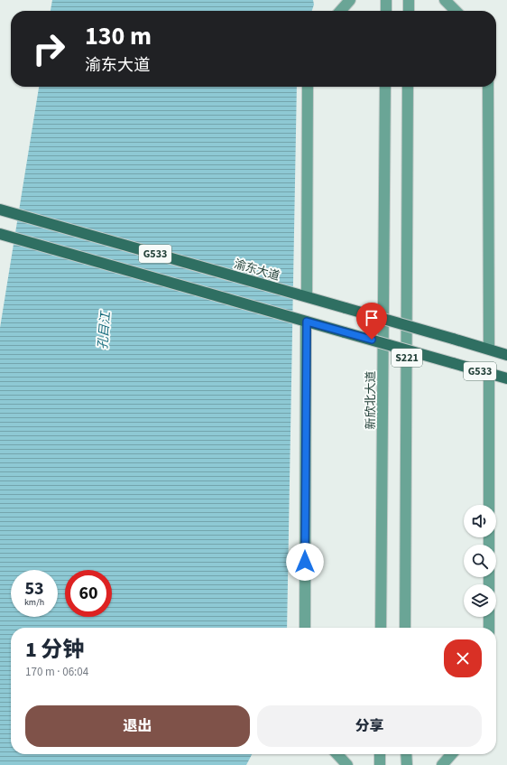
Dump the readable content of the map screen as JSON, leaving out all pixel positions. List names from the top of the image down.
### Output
{
  "streets": {
    "highway": ["G533", "渝东大道"],
    "main road": ["S221", "新欣北大道"]
  },
  "water": ["孔目江"],
  "page": {
    "turn": ["130 m", "渝东大道"],
    "speed": "53 km/h",
    "limit": "60",
    "heading": ["1 分钟", "170 m · 06:04"],
    "buttons": ["退出", "分享"]
  }
}
